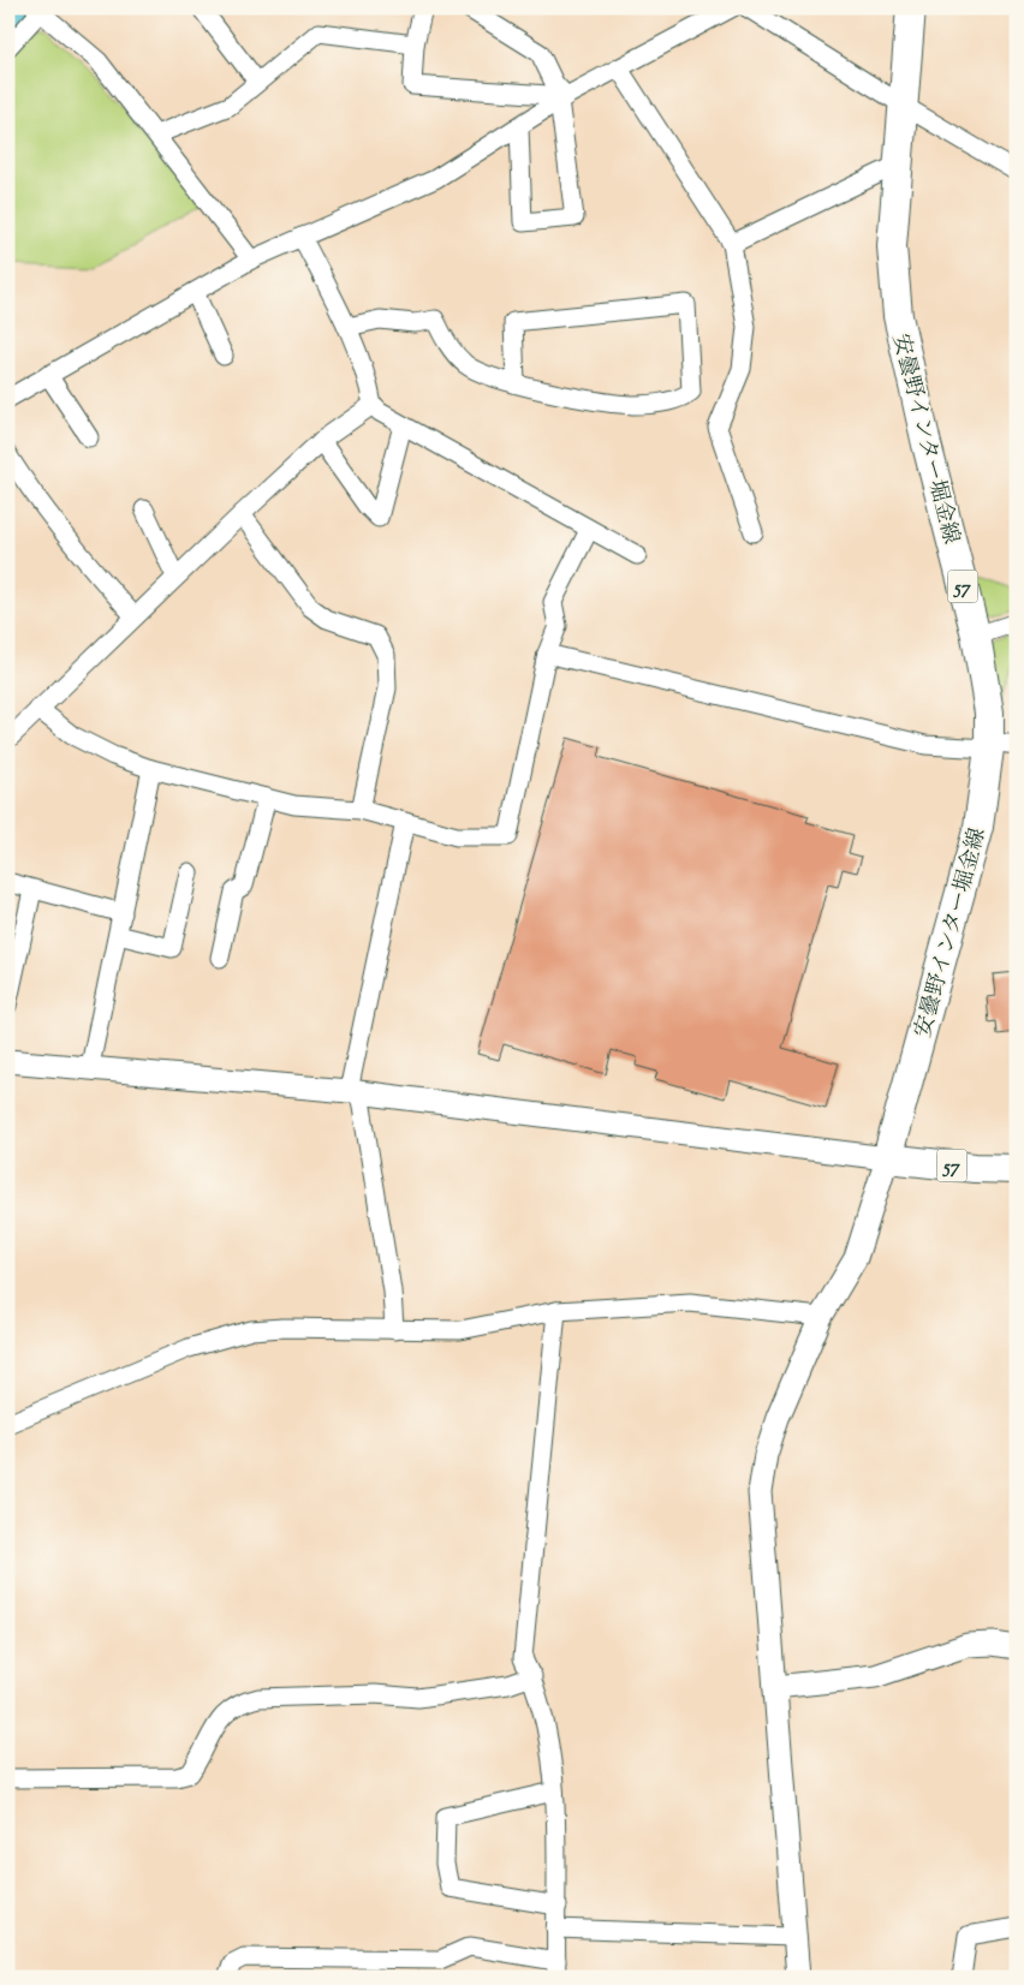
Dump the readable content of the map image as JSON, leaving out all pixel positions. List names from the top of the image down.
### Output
{
  "streets": {
    "main road": ["安曇野インター堀金線", "57"]
  },
  "crossings": [
    ["安曇野インター堀金線", "57"]
  ]
}
